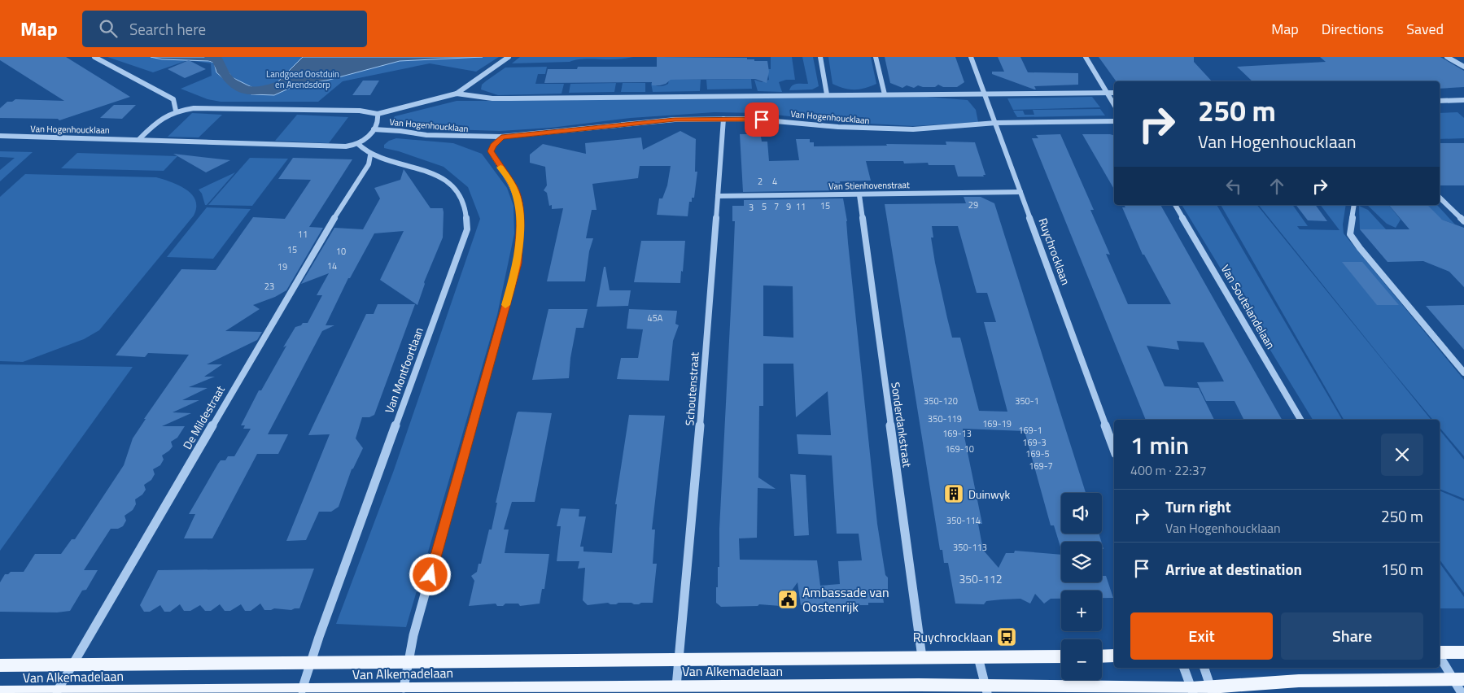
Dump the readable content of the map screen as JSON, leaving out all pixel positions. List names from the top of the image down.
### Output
{
  "streets": {
    "main road": ["Van Alkemadelaan"],
    "street": [
      "Van Hogenhoucklaan",
      "Van Stienhovenstraat",
      "Ruychrocklaan",
      "Van Soutelandelaan",
      "Van Montfoortlaan",
      "Schoutenstraat",
      "De Mildestraat",
      "Sonderdankstraat"
    ]
  },
  "crossings": [
    ["Van Hogenhoucklaan", "Ruychrocklaan"],
    ["Van Hogenhoucklaan", "Van Montfoortlaan"],
    ["Van Hogenhoucklaan", "Schoutenstraat"],
    ["Van Stienhovenstraat", "Ruychrocklaan"],
    ["Van Stienhovenstraat", "Schoutenstraat"],
    ["Van Stienhovenstraat", "Sonderdankstraat"],
    ["Van Montfoortlaan", "De Mildestraat"],
    ["Van Montfoortlaan", "Van Alkemadelaan"],
    ["Schoutenstraat", "Van Alkemadelaan"],
    ["De Mildestraat", "Van Alkemadelaan"],
    ["Sonderdankstraat", "Van Alkemadelaan"]
  ],
  "parks": ["Landgoed Oostduin en Arendsdorp"],
  "places": {
    "building": ["Duinwyk"],
    "public building": ["Ambassade van Oostenrijk"],
    "bus stop": ["Ruychrocklaan"]
  },
  "house_numbers": [
    "2",
    "4",
    "29",
    "15",
    "5",
    "7",
    "9",
    "11",
    "3",
    "11",
    "15",
    "10",
    "14",
    "19",
    "23",
    "45A",
    "350-120",
    "350-1",
    "350-119",
    "169-19",
    "169-1",
    "169-13",
    "169-3",
    "169-10",
    "169-5",
    "169-7",
    "350-114",
    "350-113",
    "350-112"
  ],
  "page": {
    "header": "Map",
    "search": "Search here",
    "nav": ["Map", "Directions", "Saved"],
    "turn": ["250 m", "Van Hogenhoucklaan"],
    "heading": ["1 min", "400 m · 22:37"],
    "list": [
      {
        "name": "Turn right",
        "note": "Van Hogenhoucklaan",
        "value": "250 m"
      },
      {
        "name": "Arrive at destination",
        "value": "150 m"
      }
    ],
    "map_buttons": ["+", "−"],
    "buttons": ["Exit", "Share"]
  }
}
